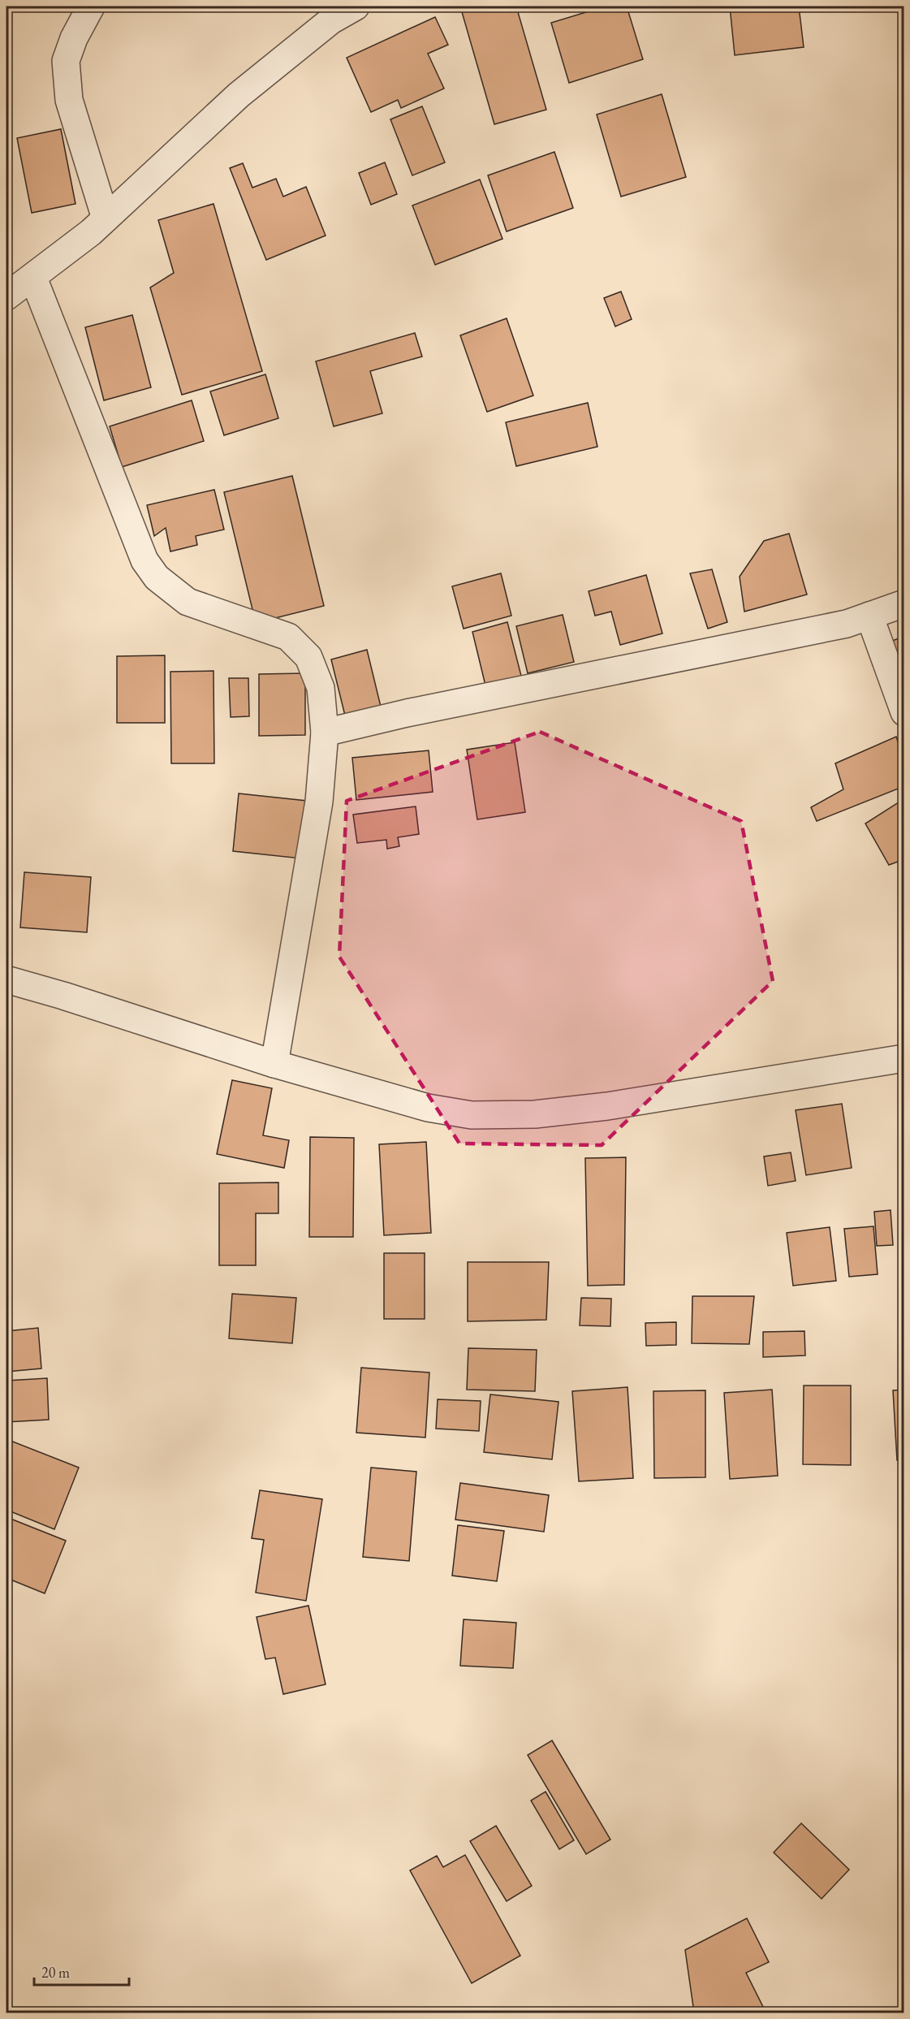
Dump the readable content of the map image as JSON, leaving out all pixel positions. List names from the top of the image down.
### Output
{
  "scale_bar": "20 m"
}
